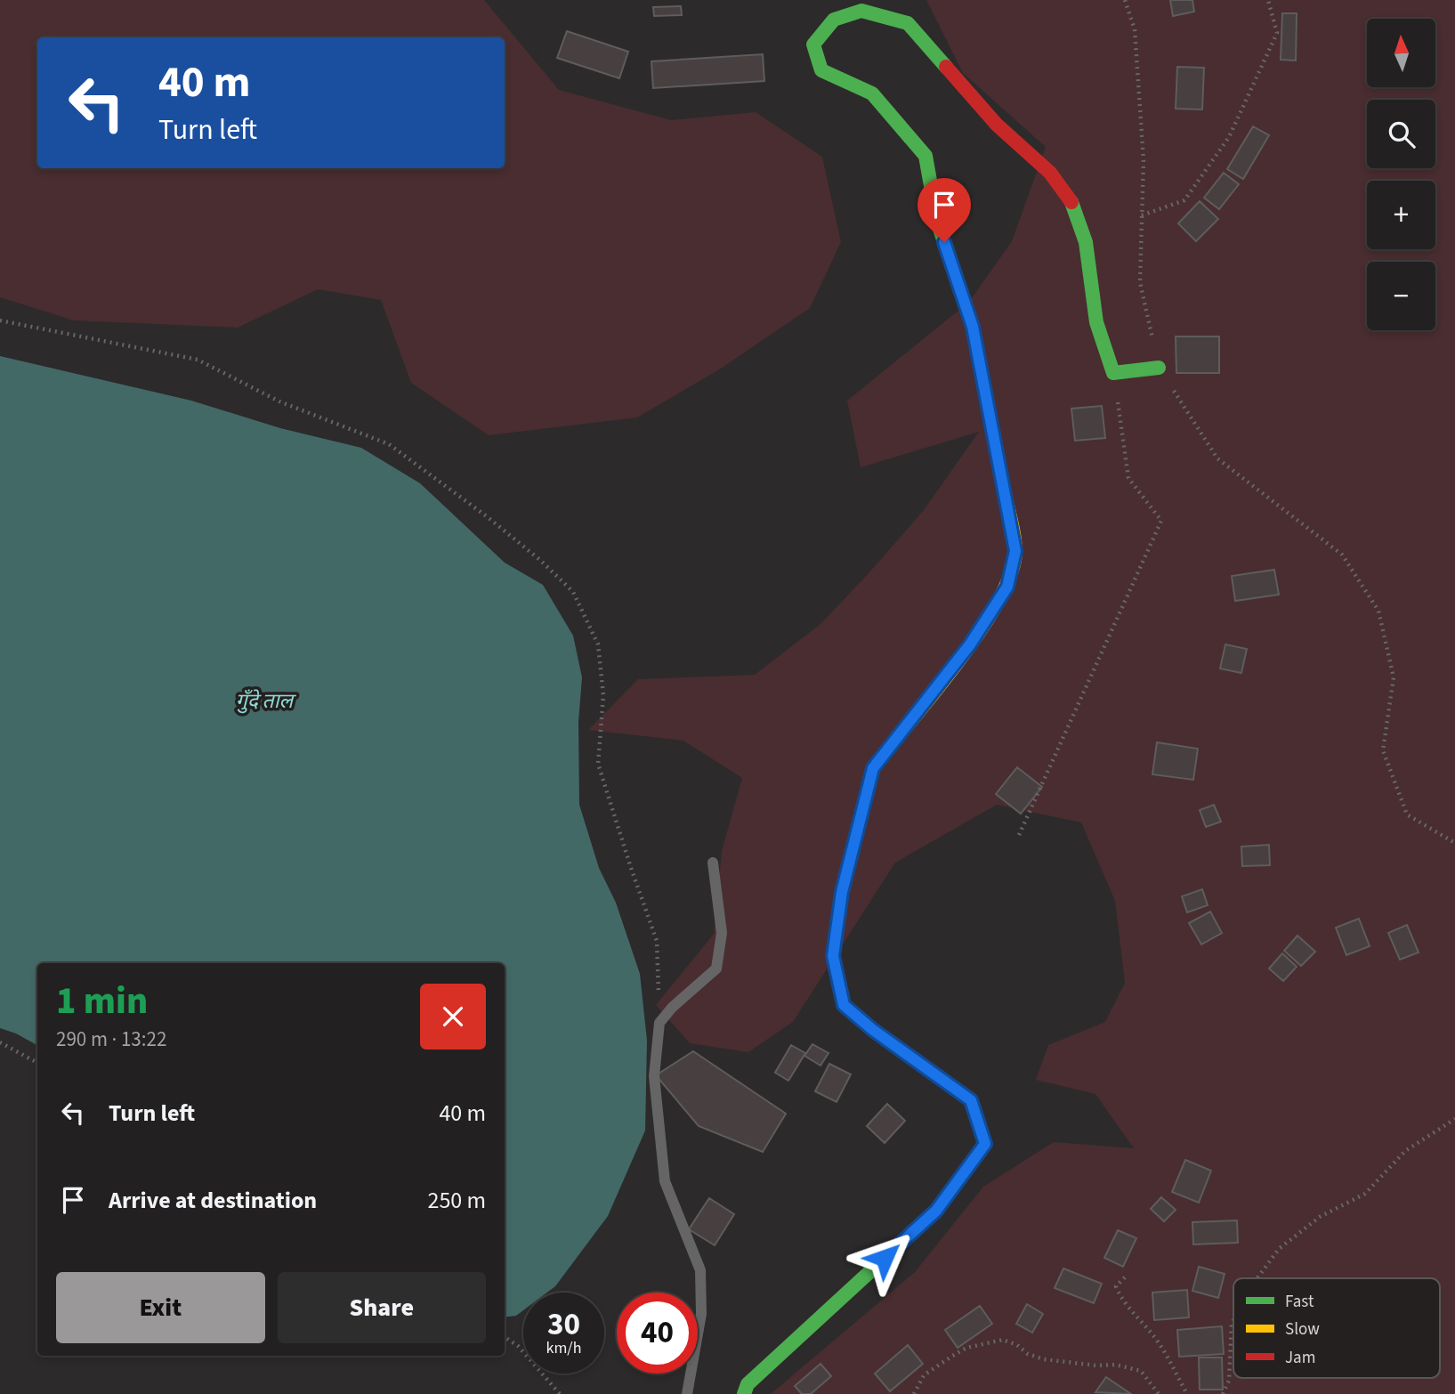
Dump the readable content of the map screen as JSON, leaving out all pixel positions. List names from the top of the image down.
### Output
{
  "water": ["गुँदे ताल"],
  "legend": ["Fast", "Slow", "Jam"],
  "north": "top",
  "page": {
    "map_buttons": ["+", "−"],
    "turn": ["40 m", "Turn left"],
    "heading": ["1 min", "290 m · 13:22"],
    "list": [
      {
        "name": "Turn left",
        "value": "40 m"
      },
      {
        "name": "Arrive at destination",
        "value": "250 m"
      }
    ],
    "buttons": ["Exit", "Share"],
    "speed": "30 km/h",
    "limit": "40"
  }
}
